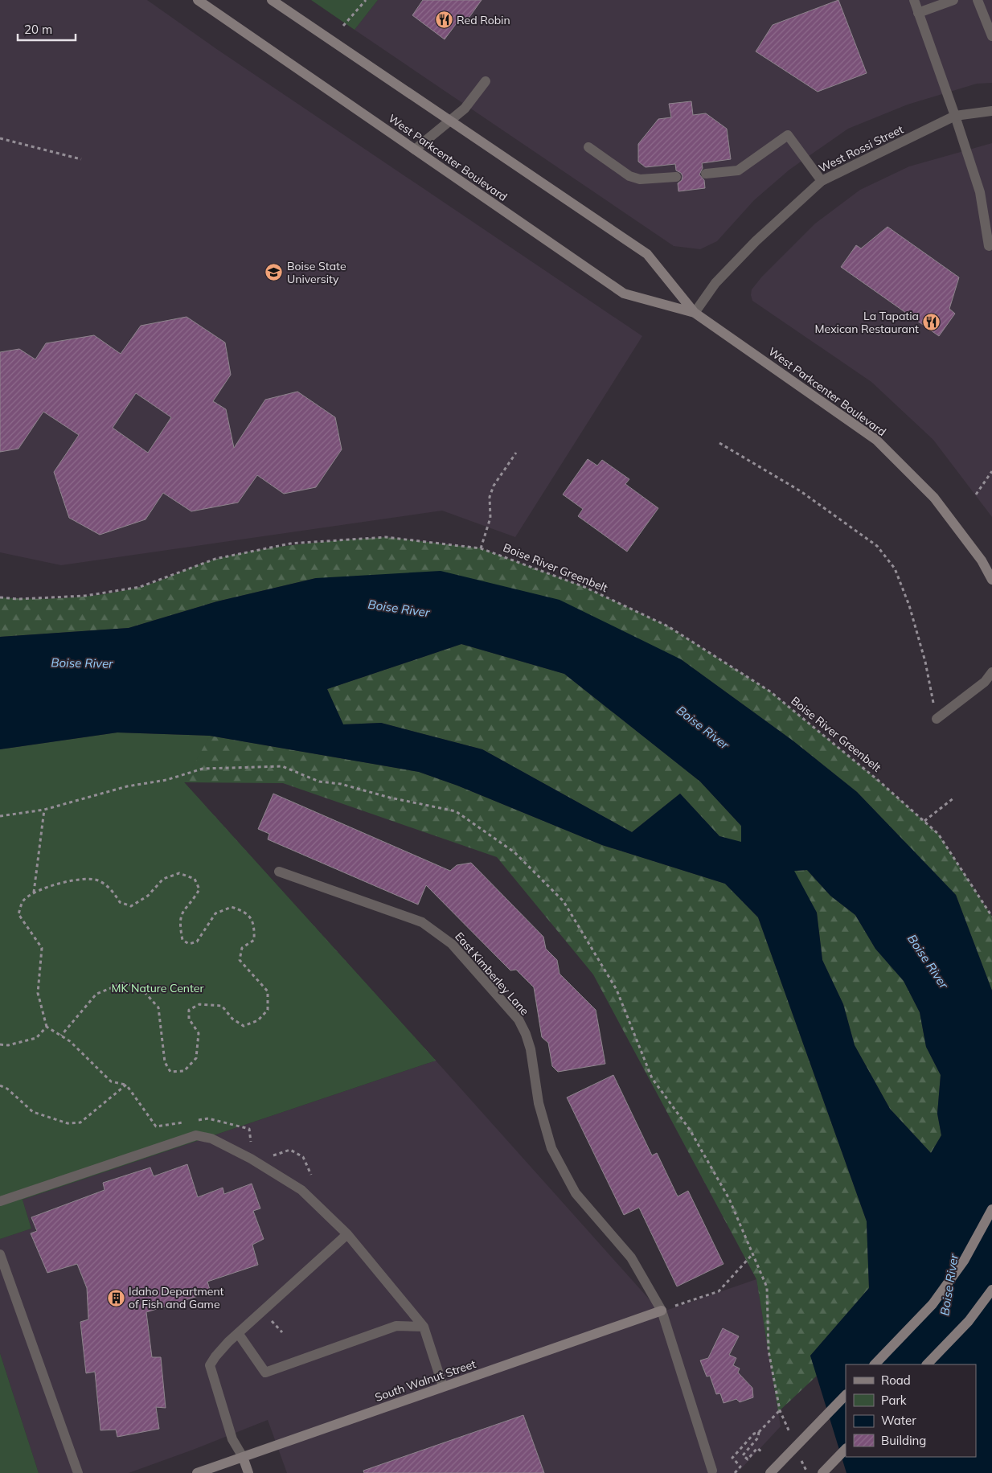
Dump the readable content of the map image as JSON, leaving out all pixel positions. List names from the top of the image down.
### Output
{
  "streets": {
    "main road": ["West Parkcenter Boulevard", "South Walnut Street"],
    "street": ["West Rossi Street", "East Kimberley Lane"],
    "path": ["Boise River Greenbelt"]
  },
  "crossings": [
    ["West Rossi Street", "West Parkcenter Boulevard"],
    ["East Kimberley Lane", "South Walnut Street"]
  ],
  "water": ["Boise River"],
  "parks": ["MK Nature Center"],
  "places": {
    "restaurant": ["Red Robin", "La Tapatia Mexican Restaurant"],
    "school or university": ["Boise State University"],
    "building": ["Idaho Department of Fish and Game"]
  },
  "legend": [
    "Road",
    "Park",
    "Water",
    "Building"
  ],
  "scale_bar": "20 m"
}
